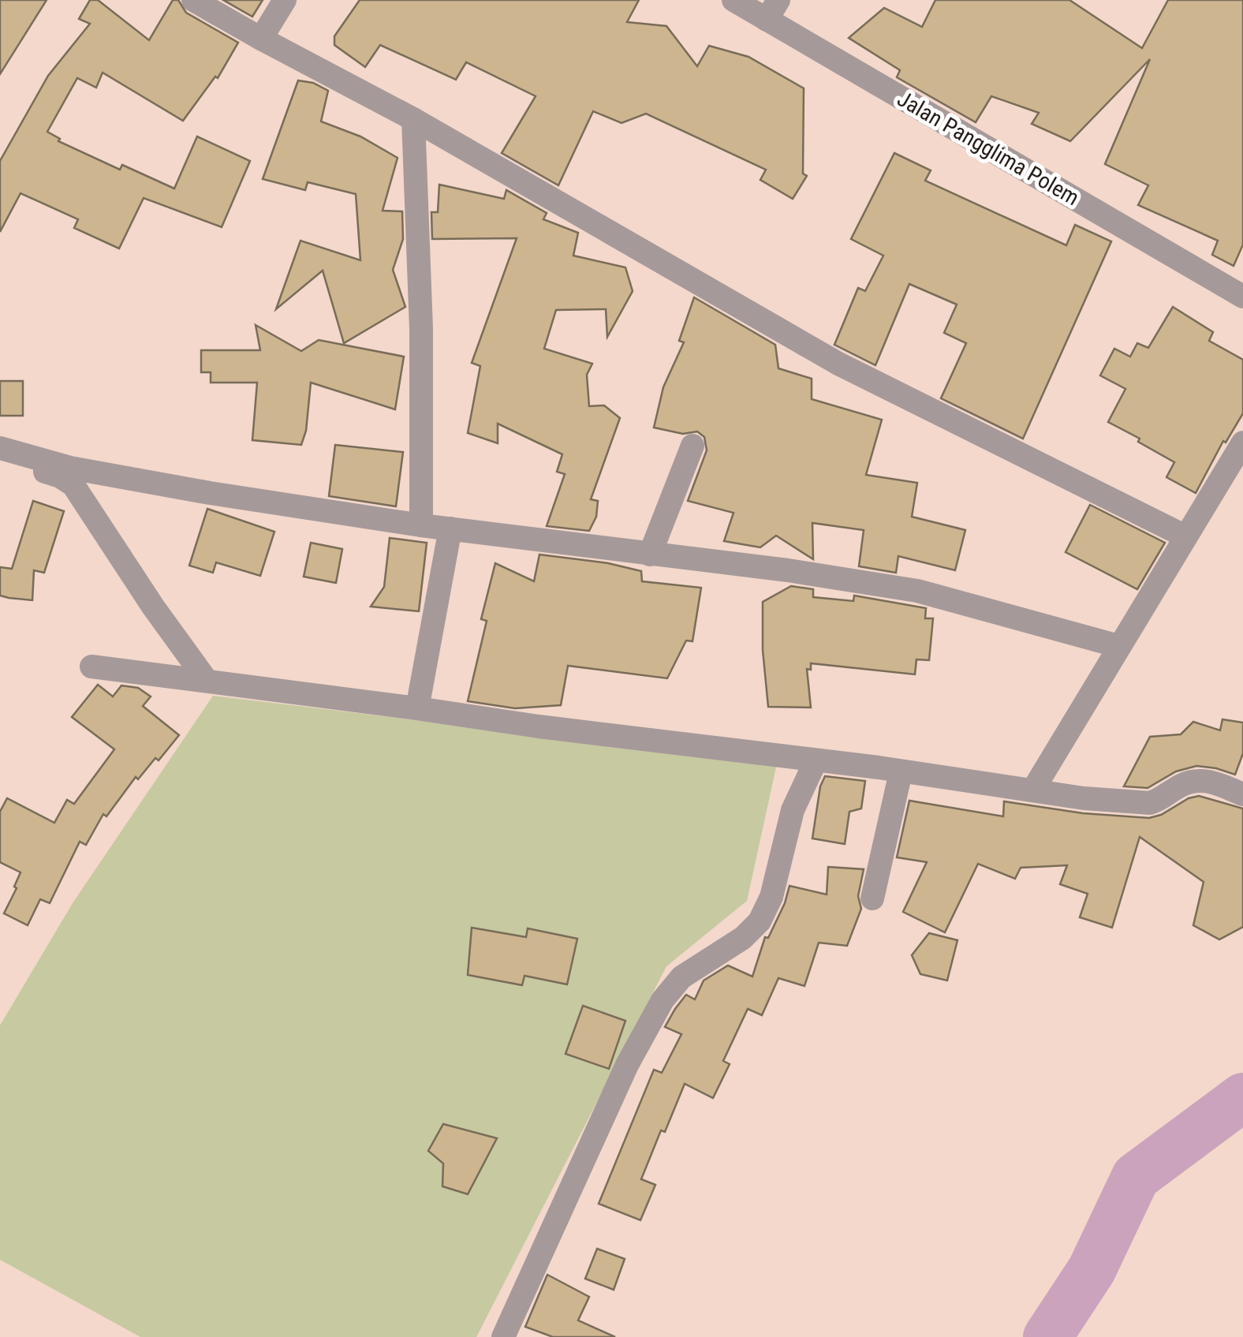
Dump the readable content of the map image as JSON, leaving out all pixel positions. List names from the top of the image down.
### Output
{
  "streets": {
    "street": ["Jalan Pangglima Polem"]
  }
}
